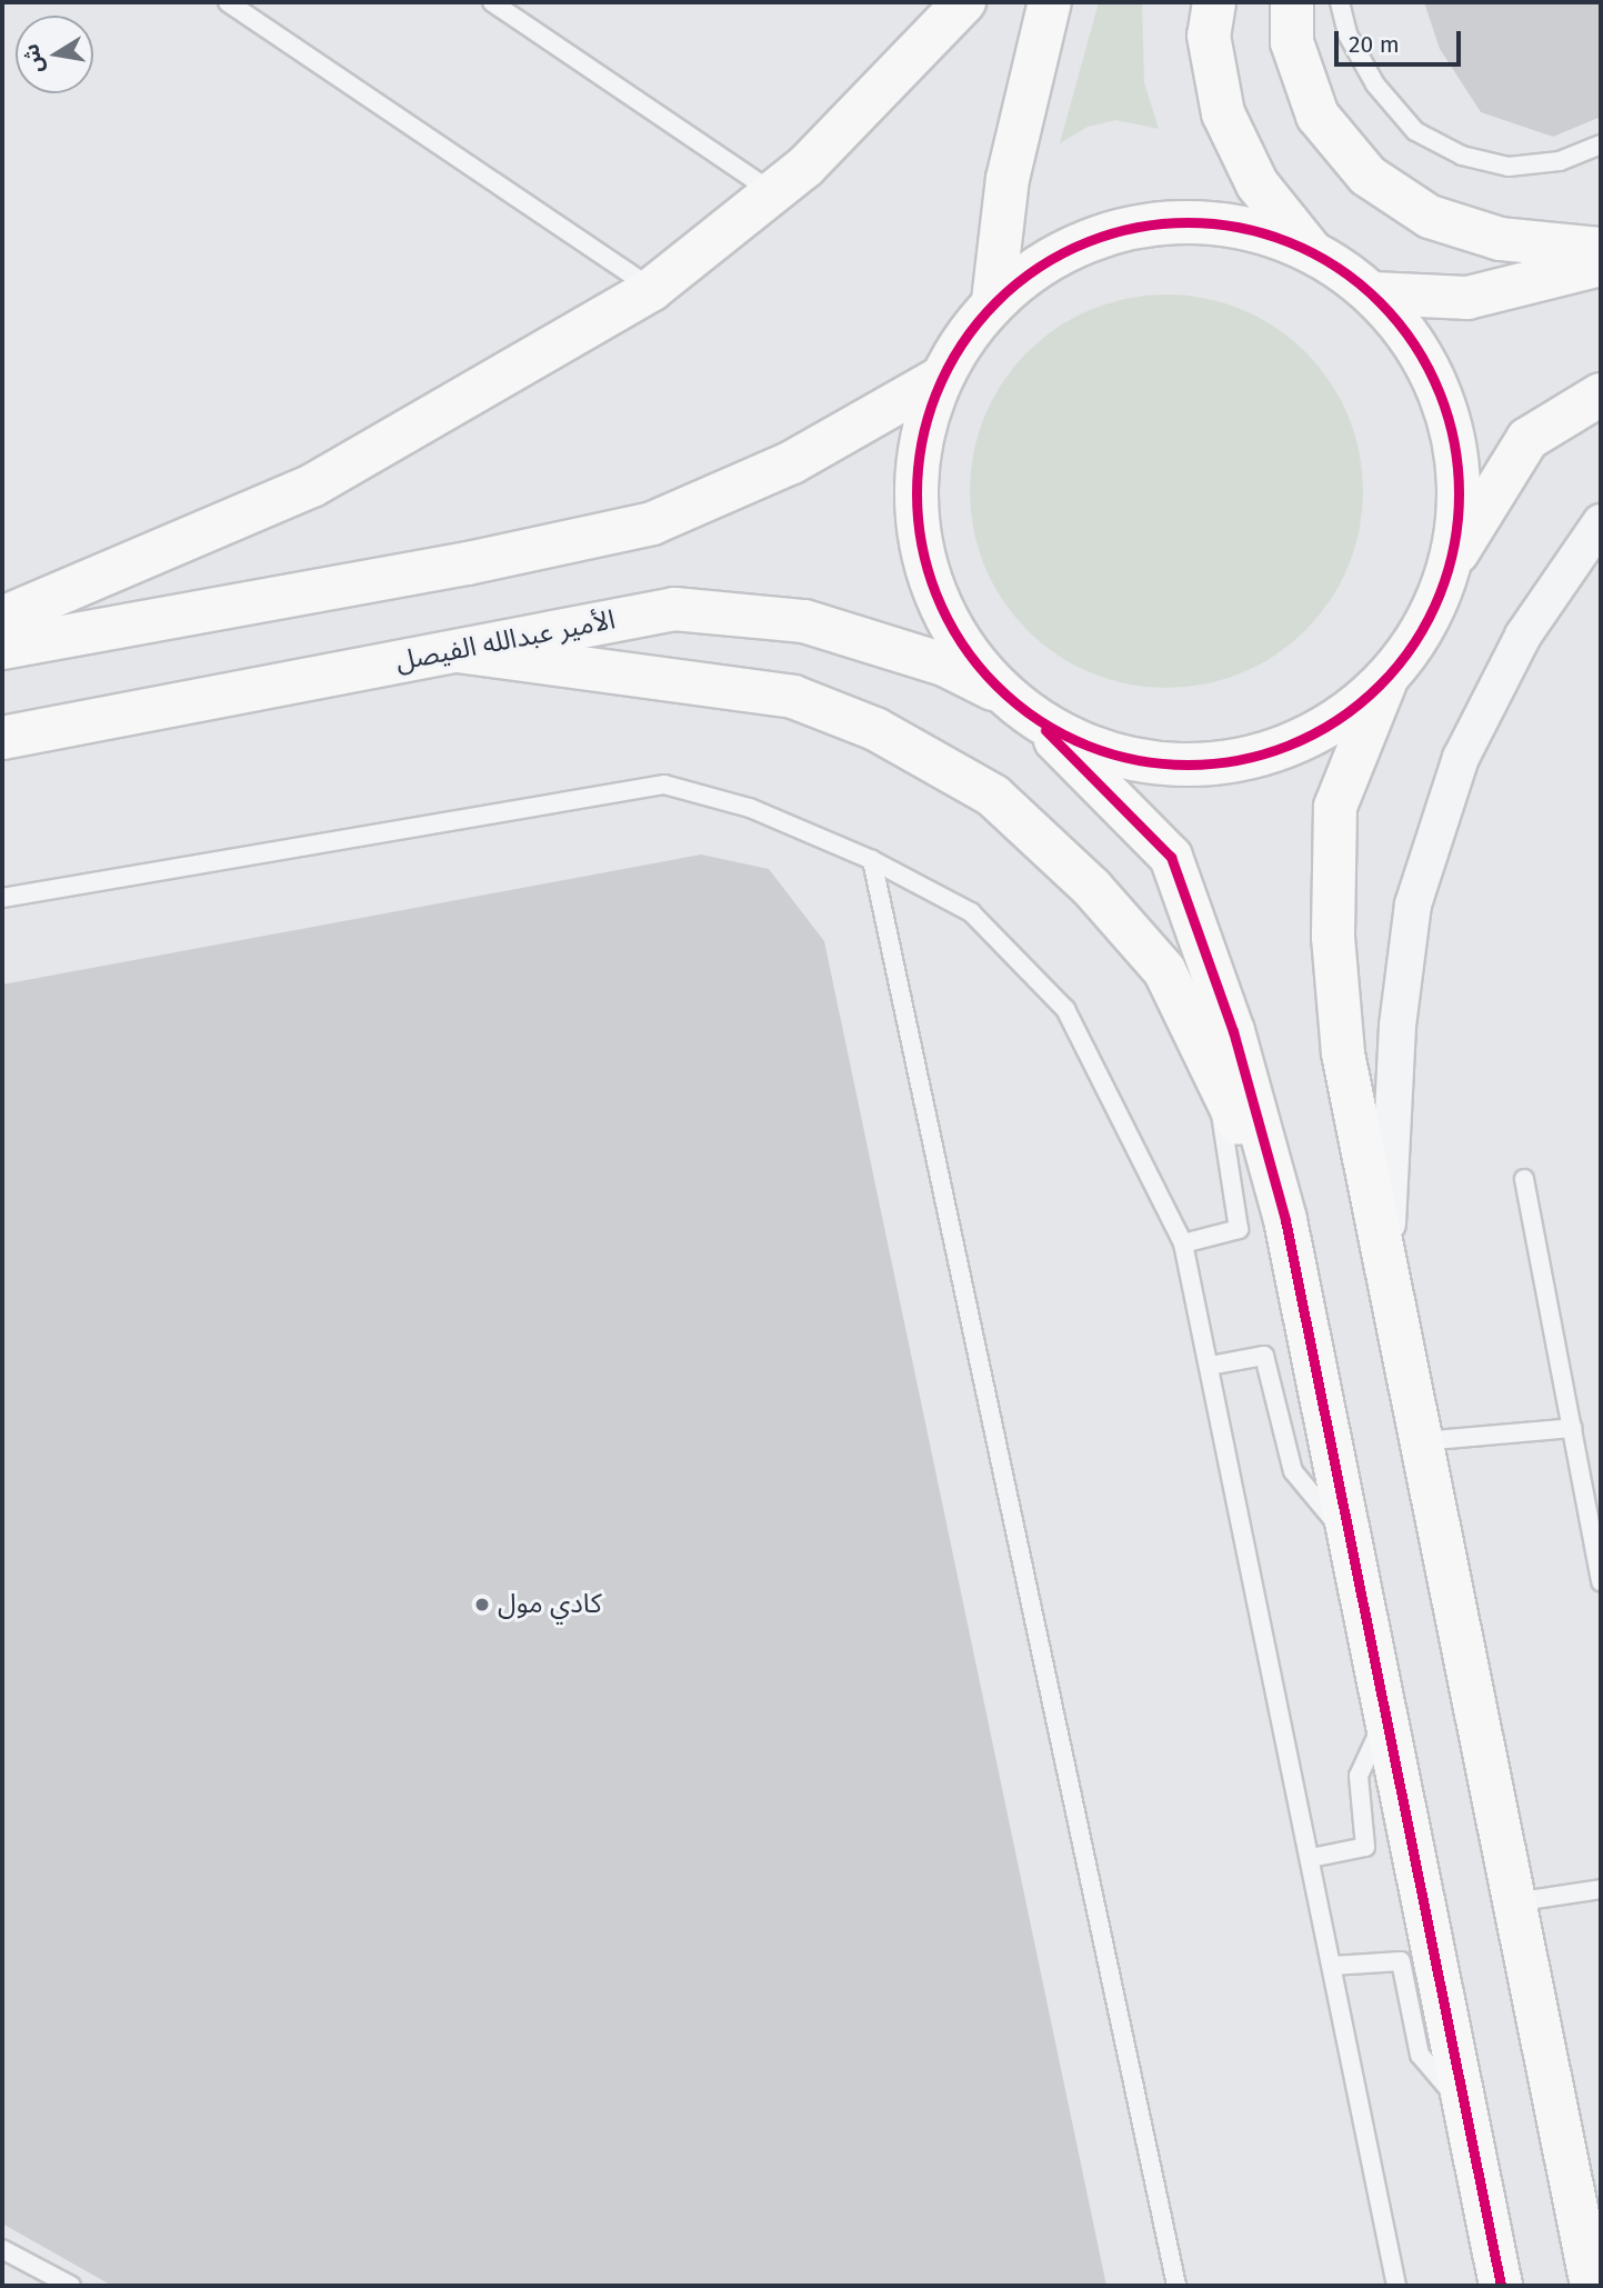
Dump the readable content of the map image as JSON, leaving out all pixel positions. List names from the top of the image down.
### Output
{
  "streets": {
    "street": ["الأمير عبدالله الفيصل"]
  },
  "places": ["كادي مول"],
  "scale_bar": "20 m",
  "north": "left"
}
